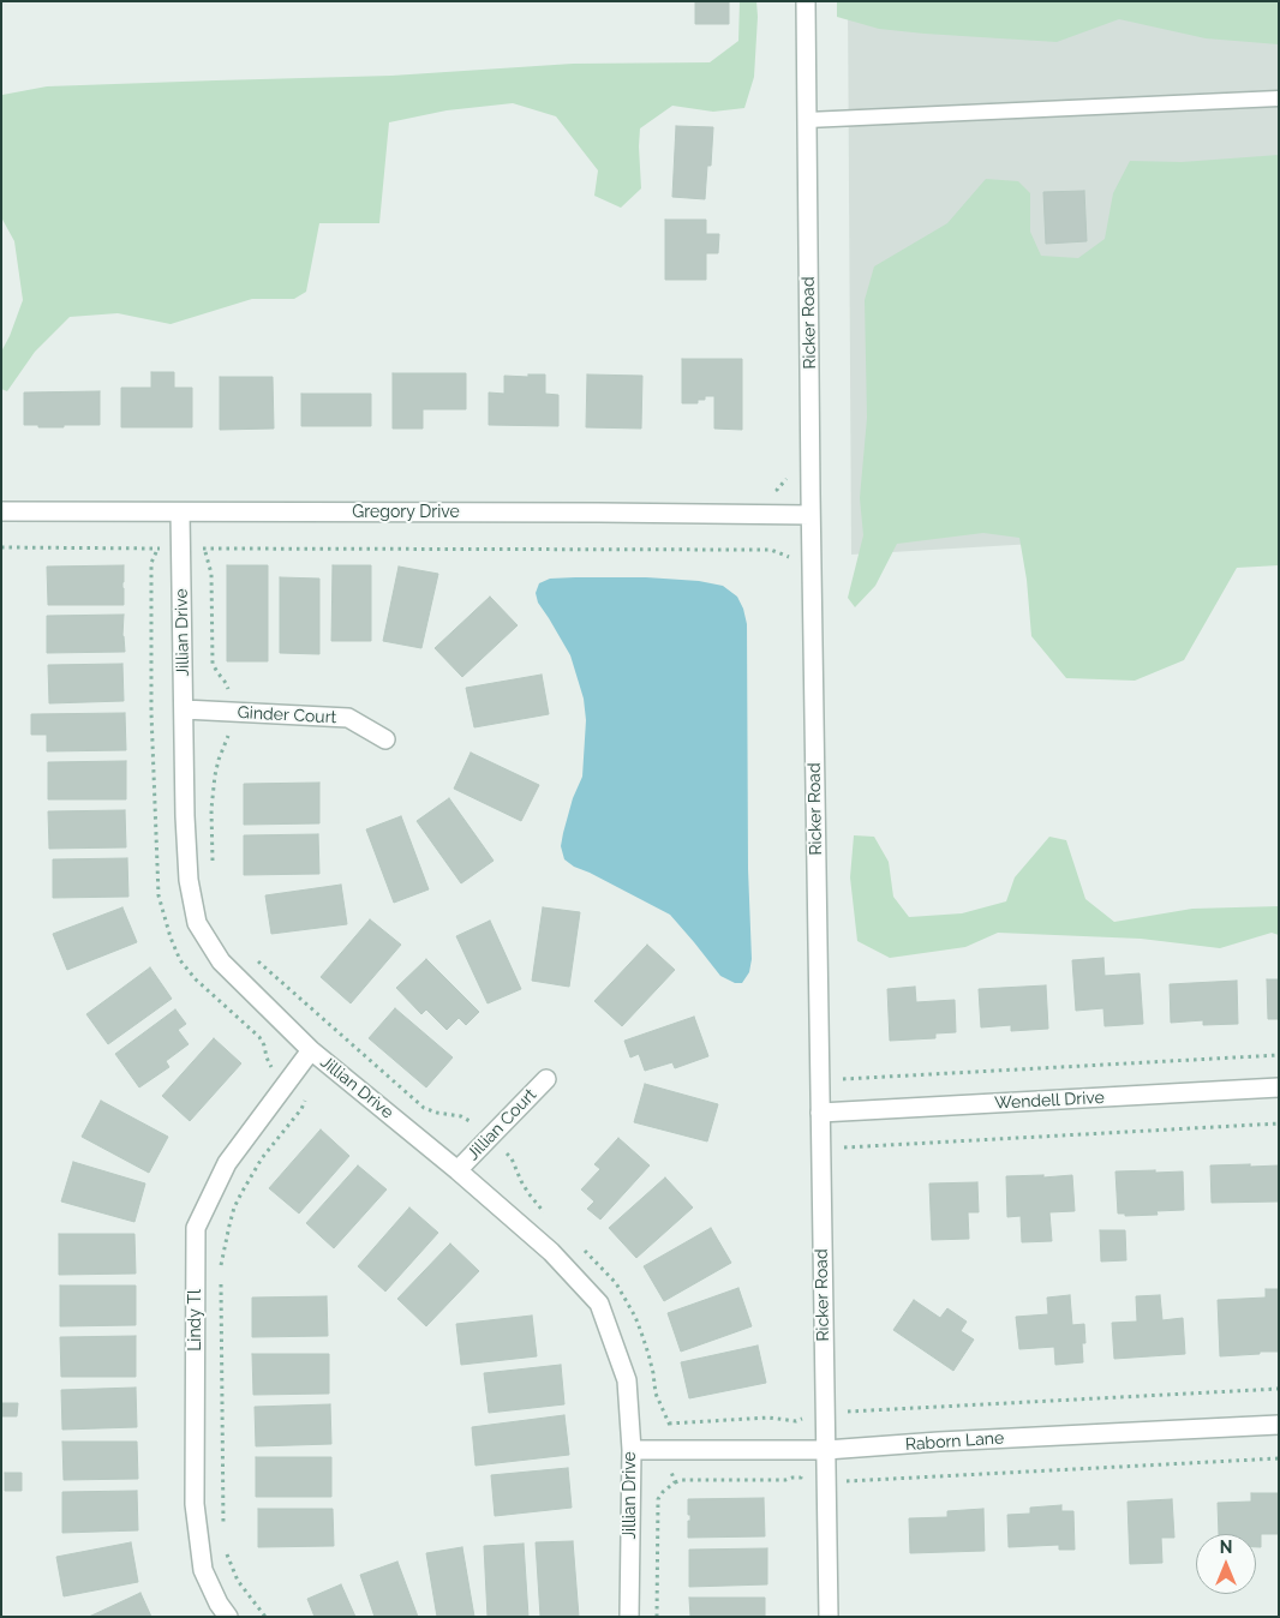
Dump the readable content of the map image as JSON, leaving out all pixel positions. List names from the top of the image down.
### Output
{
  "streets": {
    "street": [
      "Ricker Road",
      "Gregory Drive",
      "Jillian Drive",
      "Ginder Court",
      "Wendell Drive",
      "Jillian Court",
      "Lindy Tl",
      "Raborn Lane"
    ]
  },
  "crossings": [
    ["Ricker Road", "Gregory Drive"],
    ["Ricker Road", "Wendell Drive"],
    ["Ricker Road", "Raborn Lane"],
    ["Gregory Drive", "Jillian Drive"],
    ["Jillian Drive", "Ginder Court"],
    ["Jillian Drive", "Jillian Court"],
    ["Jillian Drive", "Lindy Tl"],
    ["Jillian Drive", "Raborn Lane"]
  ],
  "north": "top"
}
